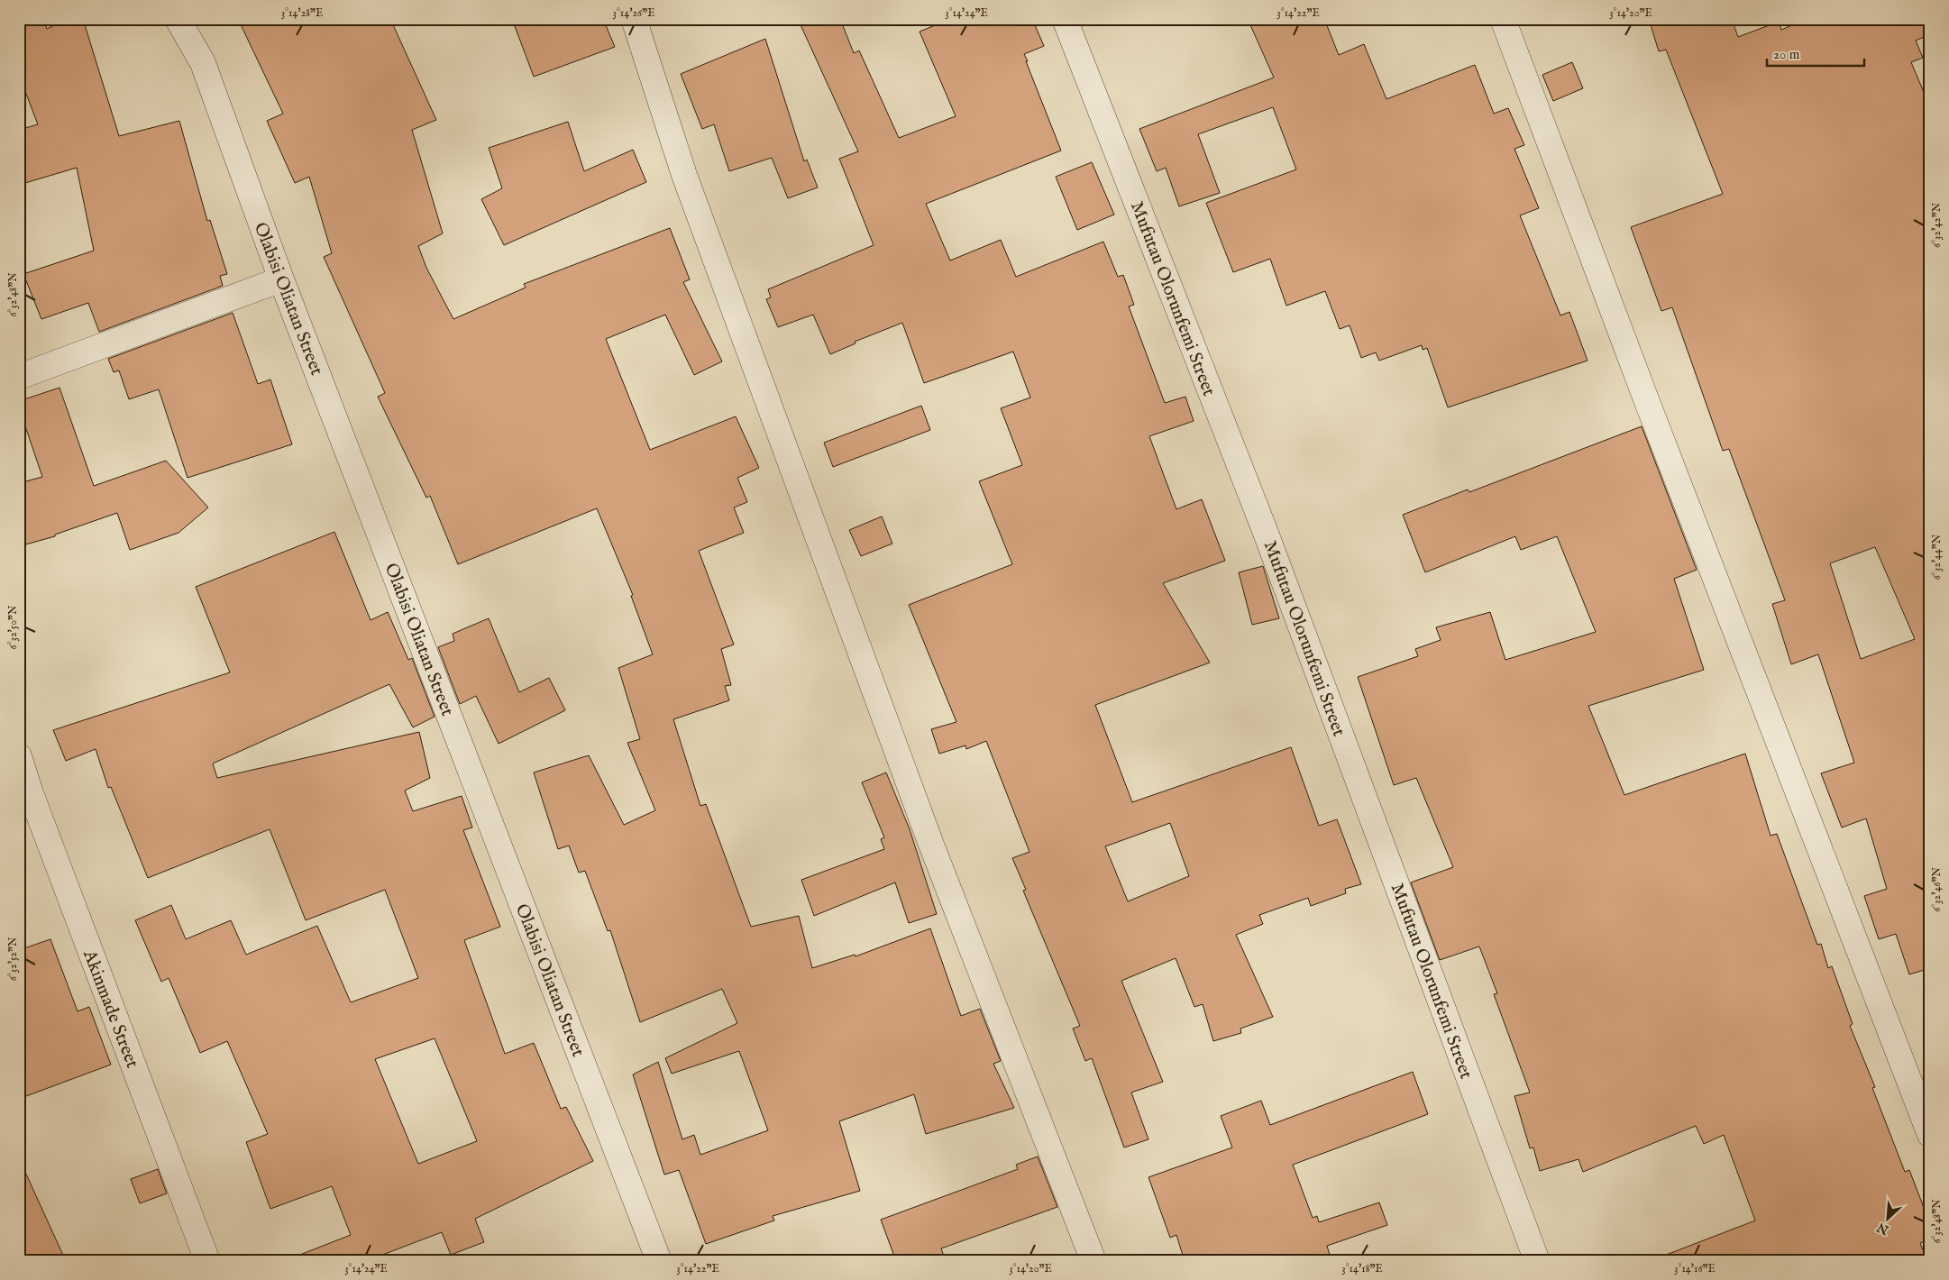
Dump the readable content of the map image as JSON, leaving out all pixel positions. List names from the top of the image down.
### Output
{
  "streets": {
    "street": ["Olabisi Oliatan Street", "Mufutau Olorunfemi Street", "Akinmade Street"]
  },
  "scale_bar": "20 m",
  "north": "bottom left",
  "coordinates": [
    "3°14'28\"E",
    "3°14'26\"E",
    "3°14'24\"E",
    "3°14'22\"E",
    "3°14'20\"E",
    "6°32'42\"N",
    "6°32'48\"N",
    "6°32'44\"N",
    "6°32'50\"N",
    "6°32'46\"N",
    "6°32'52\"N",
    "3°14'18\"E",
    "3°14'16\"E"
  ]
}
